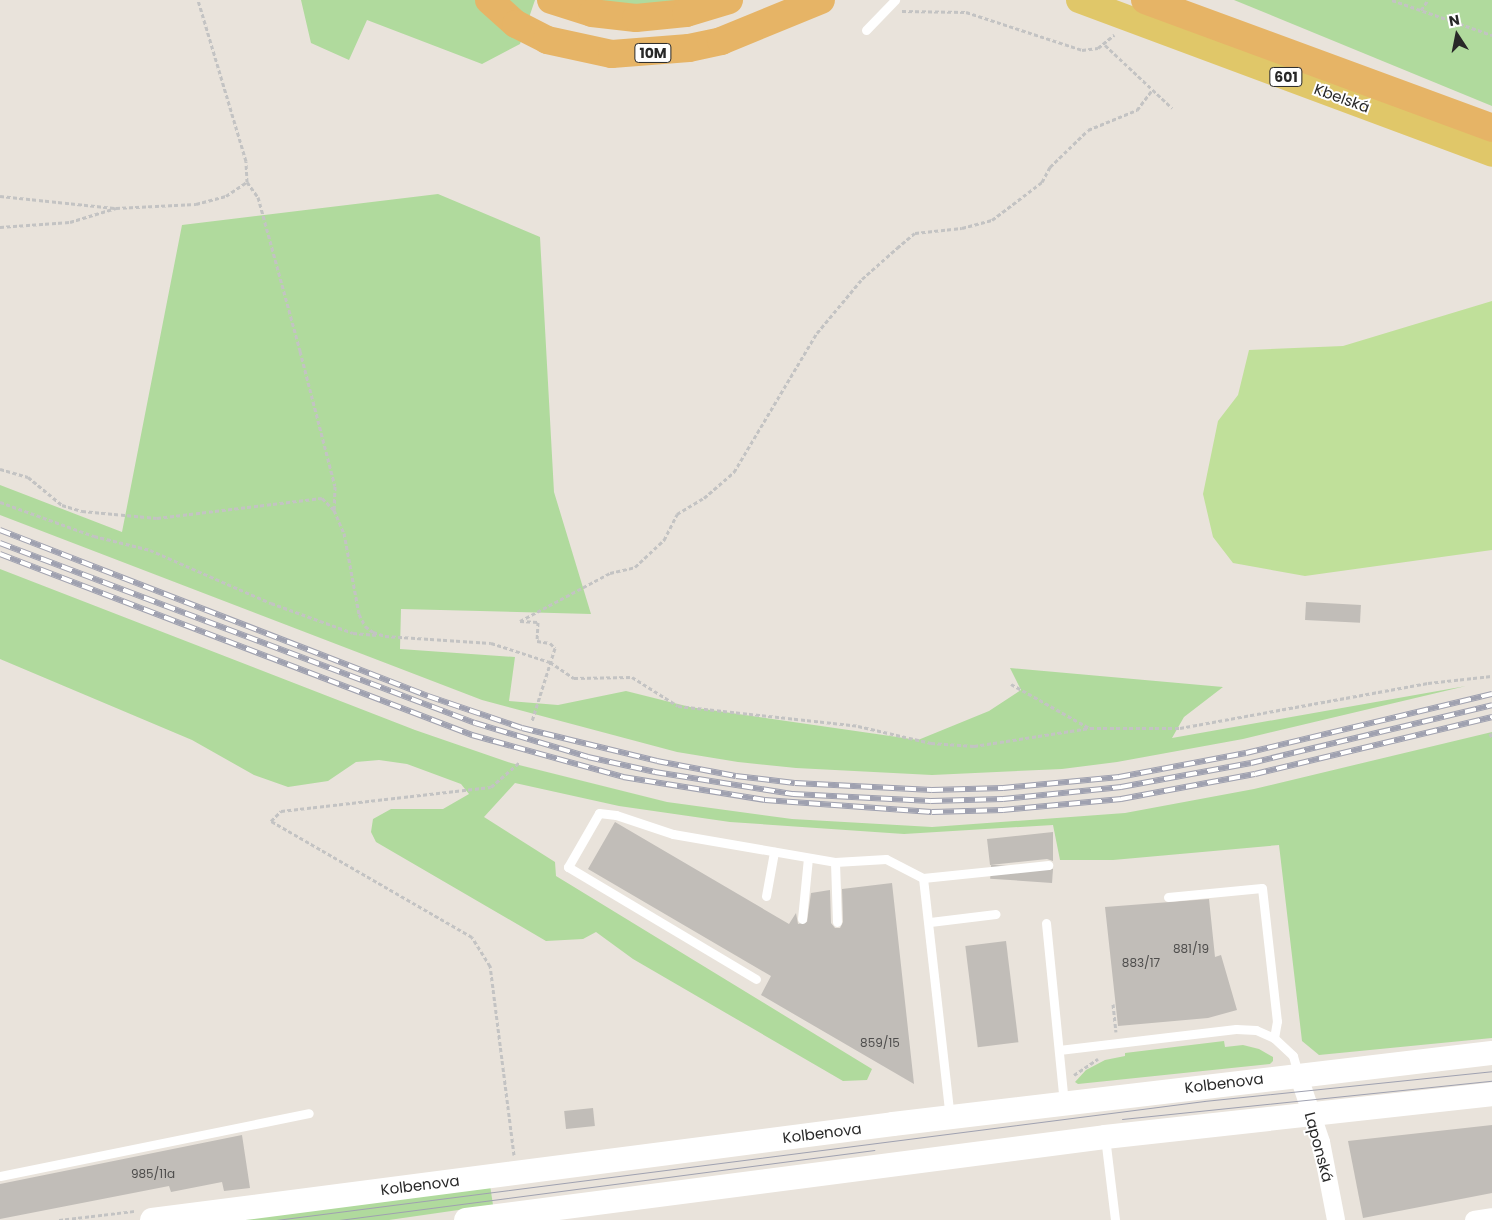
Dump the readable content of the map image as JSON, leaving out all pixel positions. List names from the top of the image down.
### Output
{
  "streets": {
    "highway": ["10M", "601", "Kbelská"],
    "main road": ["Kolbenova"],
    "street": ["Laponská"]
  },
  "crossings": [
    ["Kolbenova", "Laponská"]
  ],
  "house_numbers": [
    "881/19",
    "883/17",
    "859/15",
    "985/11a"
  ],
  "north": "top"
}
